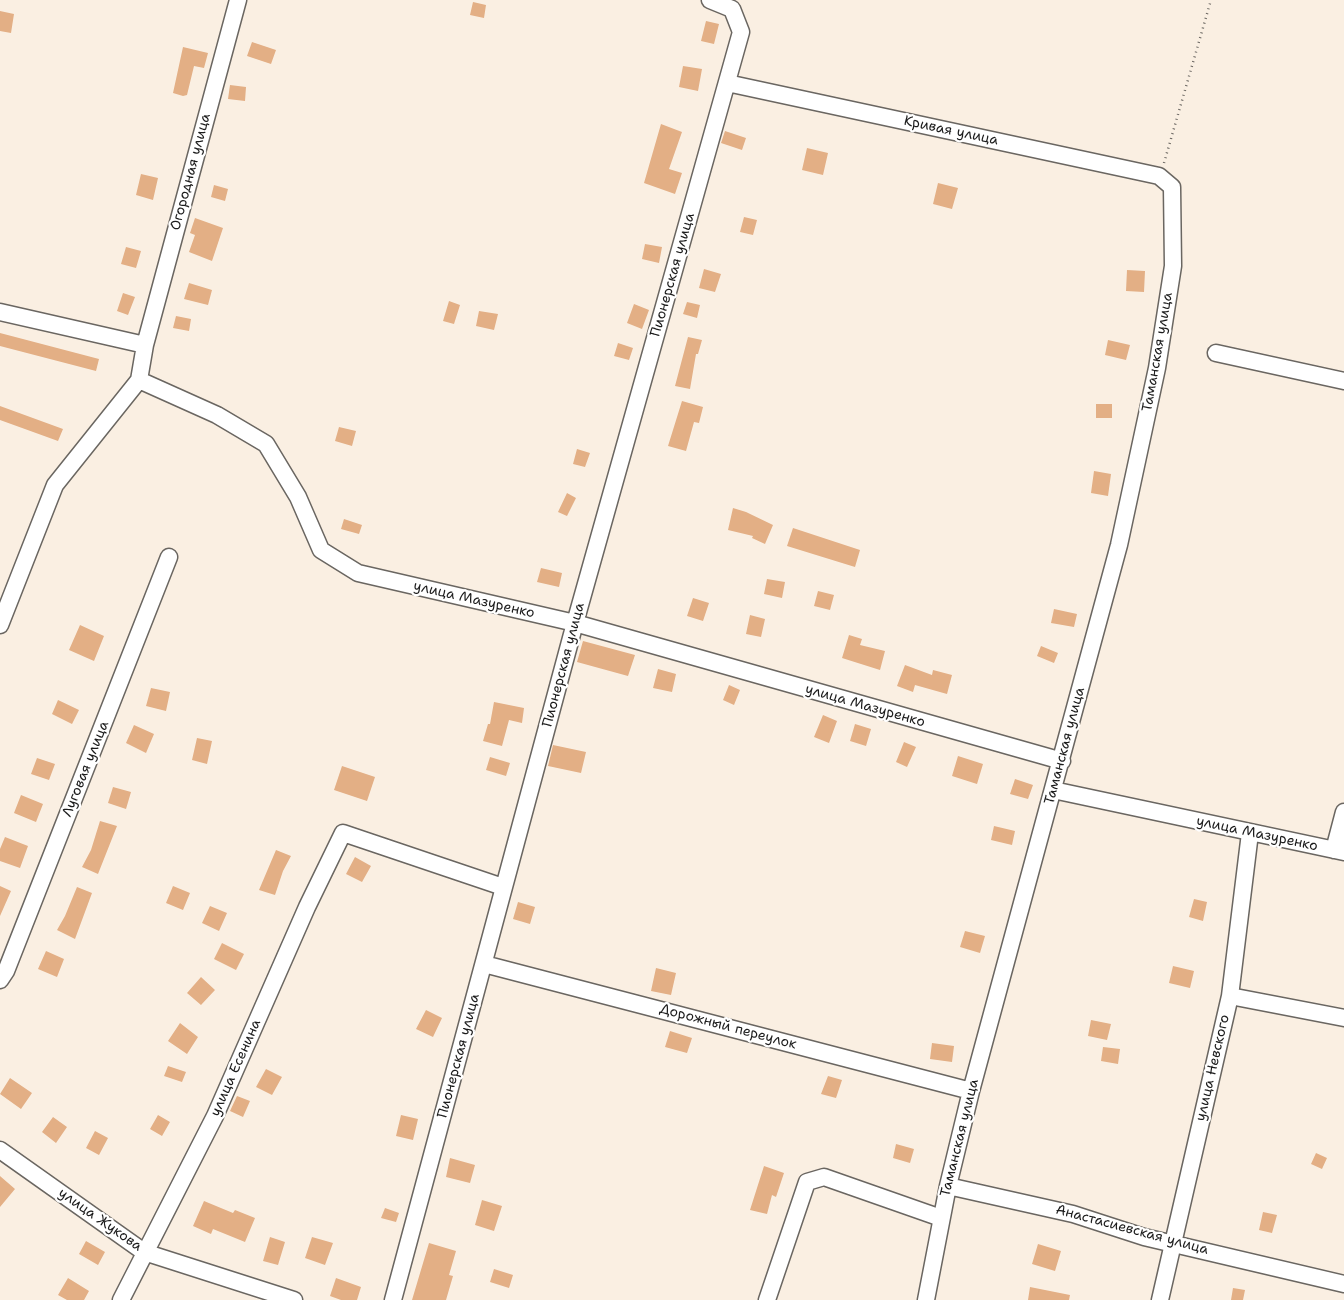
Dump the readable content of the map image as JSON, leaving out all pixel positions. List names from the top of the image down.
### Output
{
  "streets": {
    "street": [
      "Кривая улица",
      "Огородная улица",
      "Пионерская улица",
      "Таманская улица",
      "улица Мазуренко",
      "Луговая улица",
      "Дорожный переулок",
      "улица Есенина",
      "улица Невского",
      "улица Жукова",
      "Анастасиевская улица"
    ]
  },
  "crossings": [
    ["Кривая улица", "Пионерская улица"],
    ["Кривая улица", "Таманская улица"],
    ["Пионерская улица", "улица Мазуренко"],
    ["Пионерская улица", "Дорожный переулок"],
    ["Пионерская улица", "улица Есенина"],
    ["Таманская улица", "улица Мазуренко"],
    ["Таманская улица", "Дорожный переулок"],
    ["Таманская улица", "Анастасиевская улица"],
    ["улица Мазуренко", "улица Невского"],
    ["улица Есенина", "улица Жукова"],
    ["улица Невского", "Анастасиевская улица"]
  ]
}
